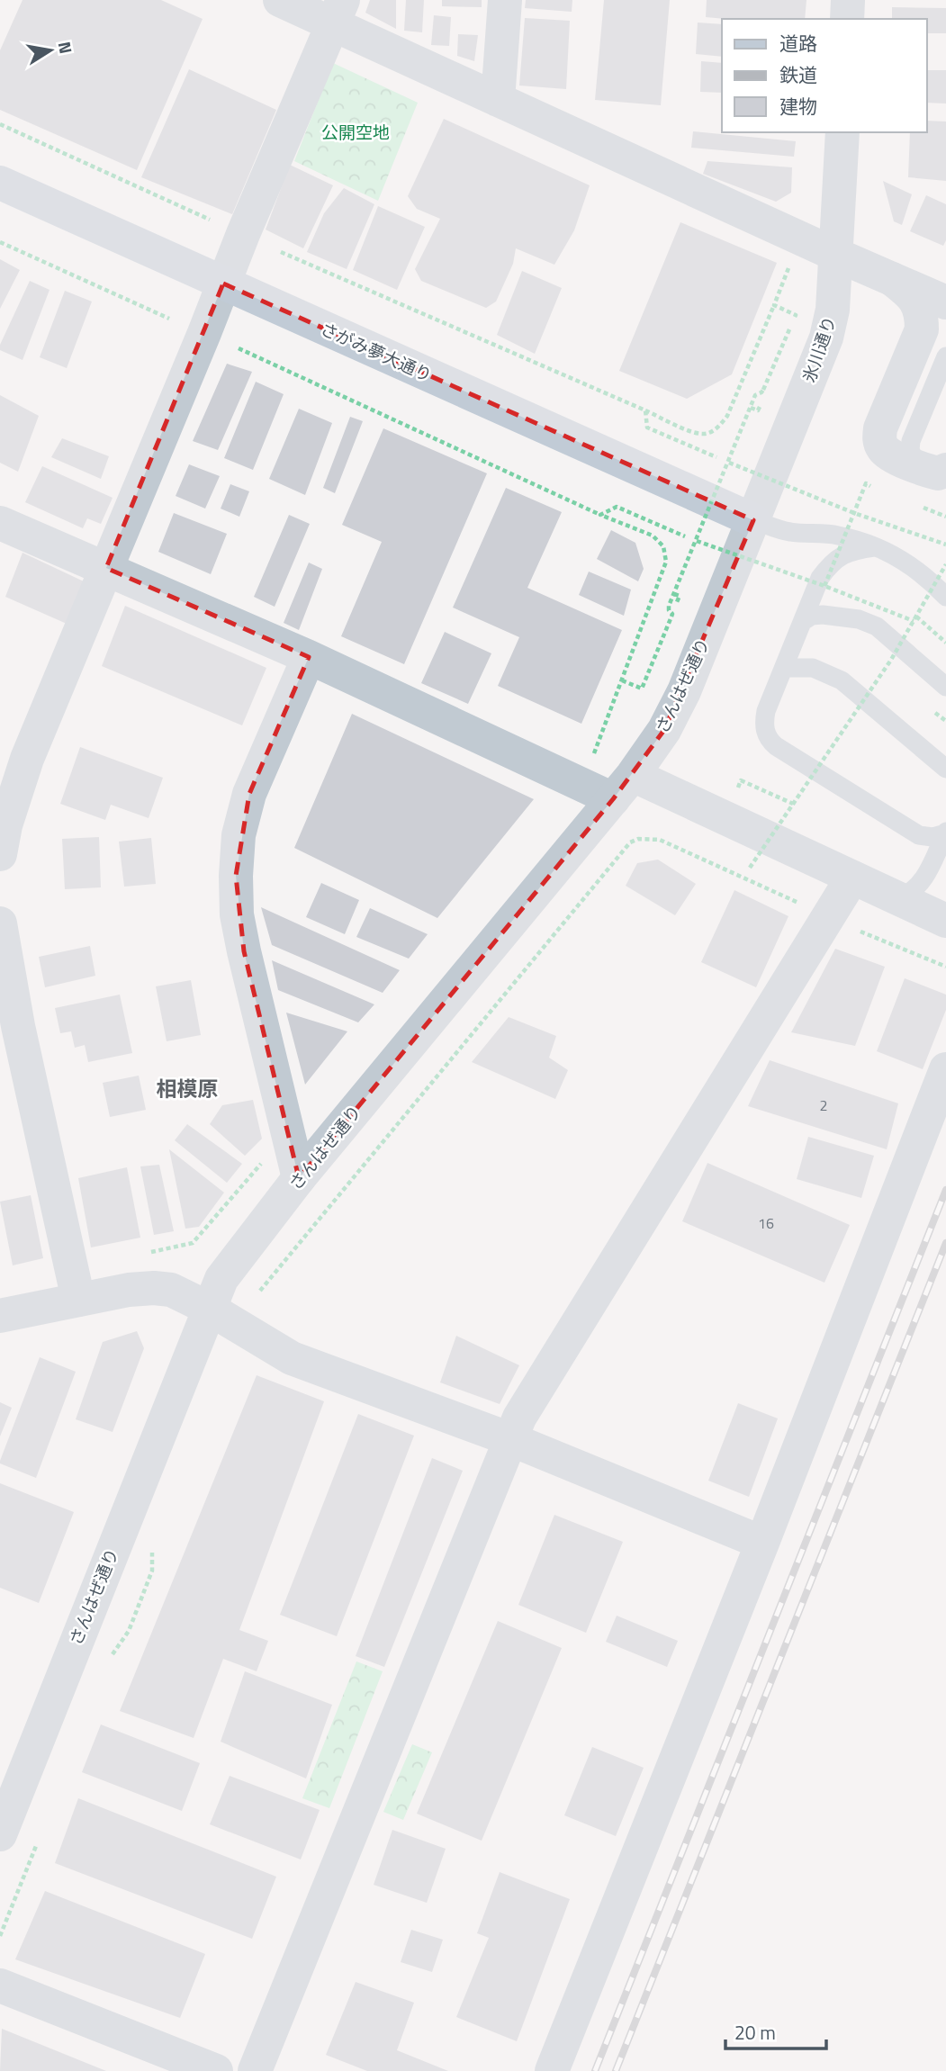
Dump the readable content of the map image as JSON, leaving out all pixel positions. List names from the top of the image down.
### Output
{
  "streets": {
    "main road": ["さがみ夢大通り"],
    "street": ["氷川通り", "さんはぜ通り"]
  },
  "crossings": [
    ["氷川通り", "さがみ夢大通り"],
    ["氷川通り", "さんはぜ通り"],
    ["さがみ夢大通り", "さんはぜ通り"]
  ],
  "districts": ["相模原"],
  "parks": ["公開空地"],
  "house_numbers": ["2", "16"],
  "legend": ["道路", "鉄道", "建物"],
  "scale_bar": "20 m",
  "north": "right"
}
